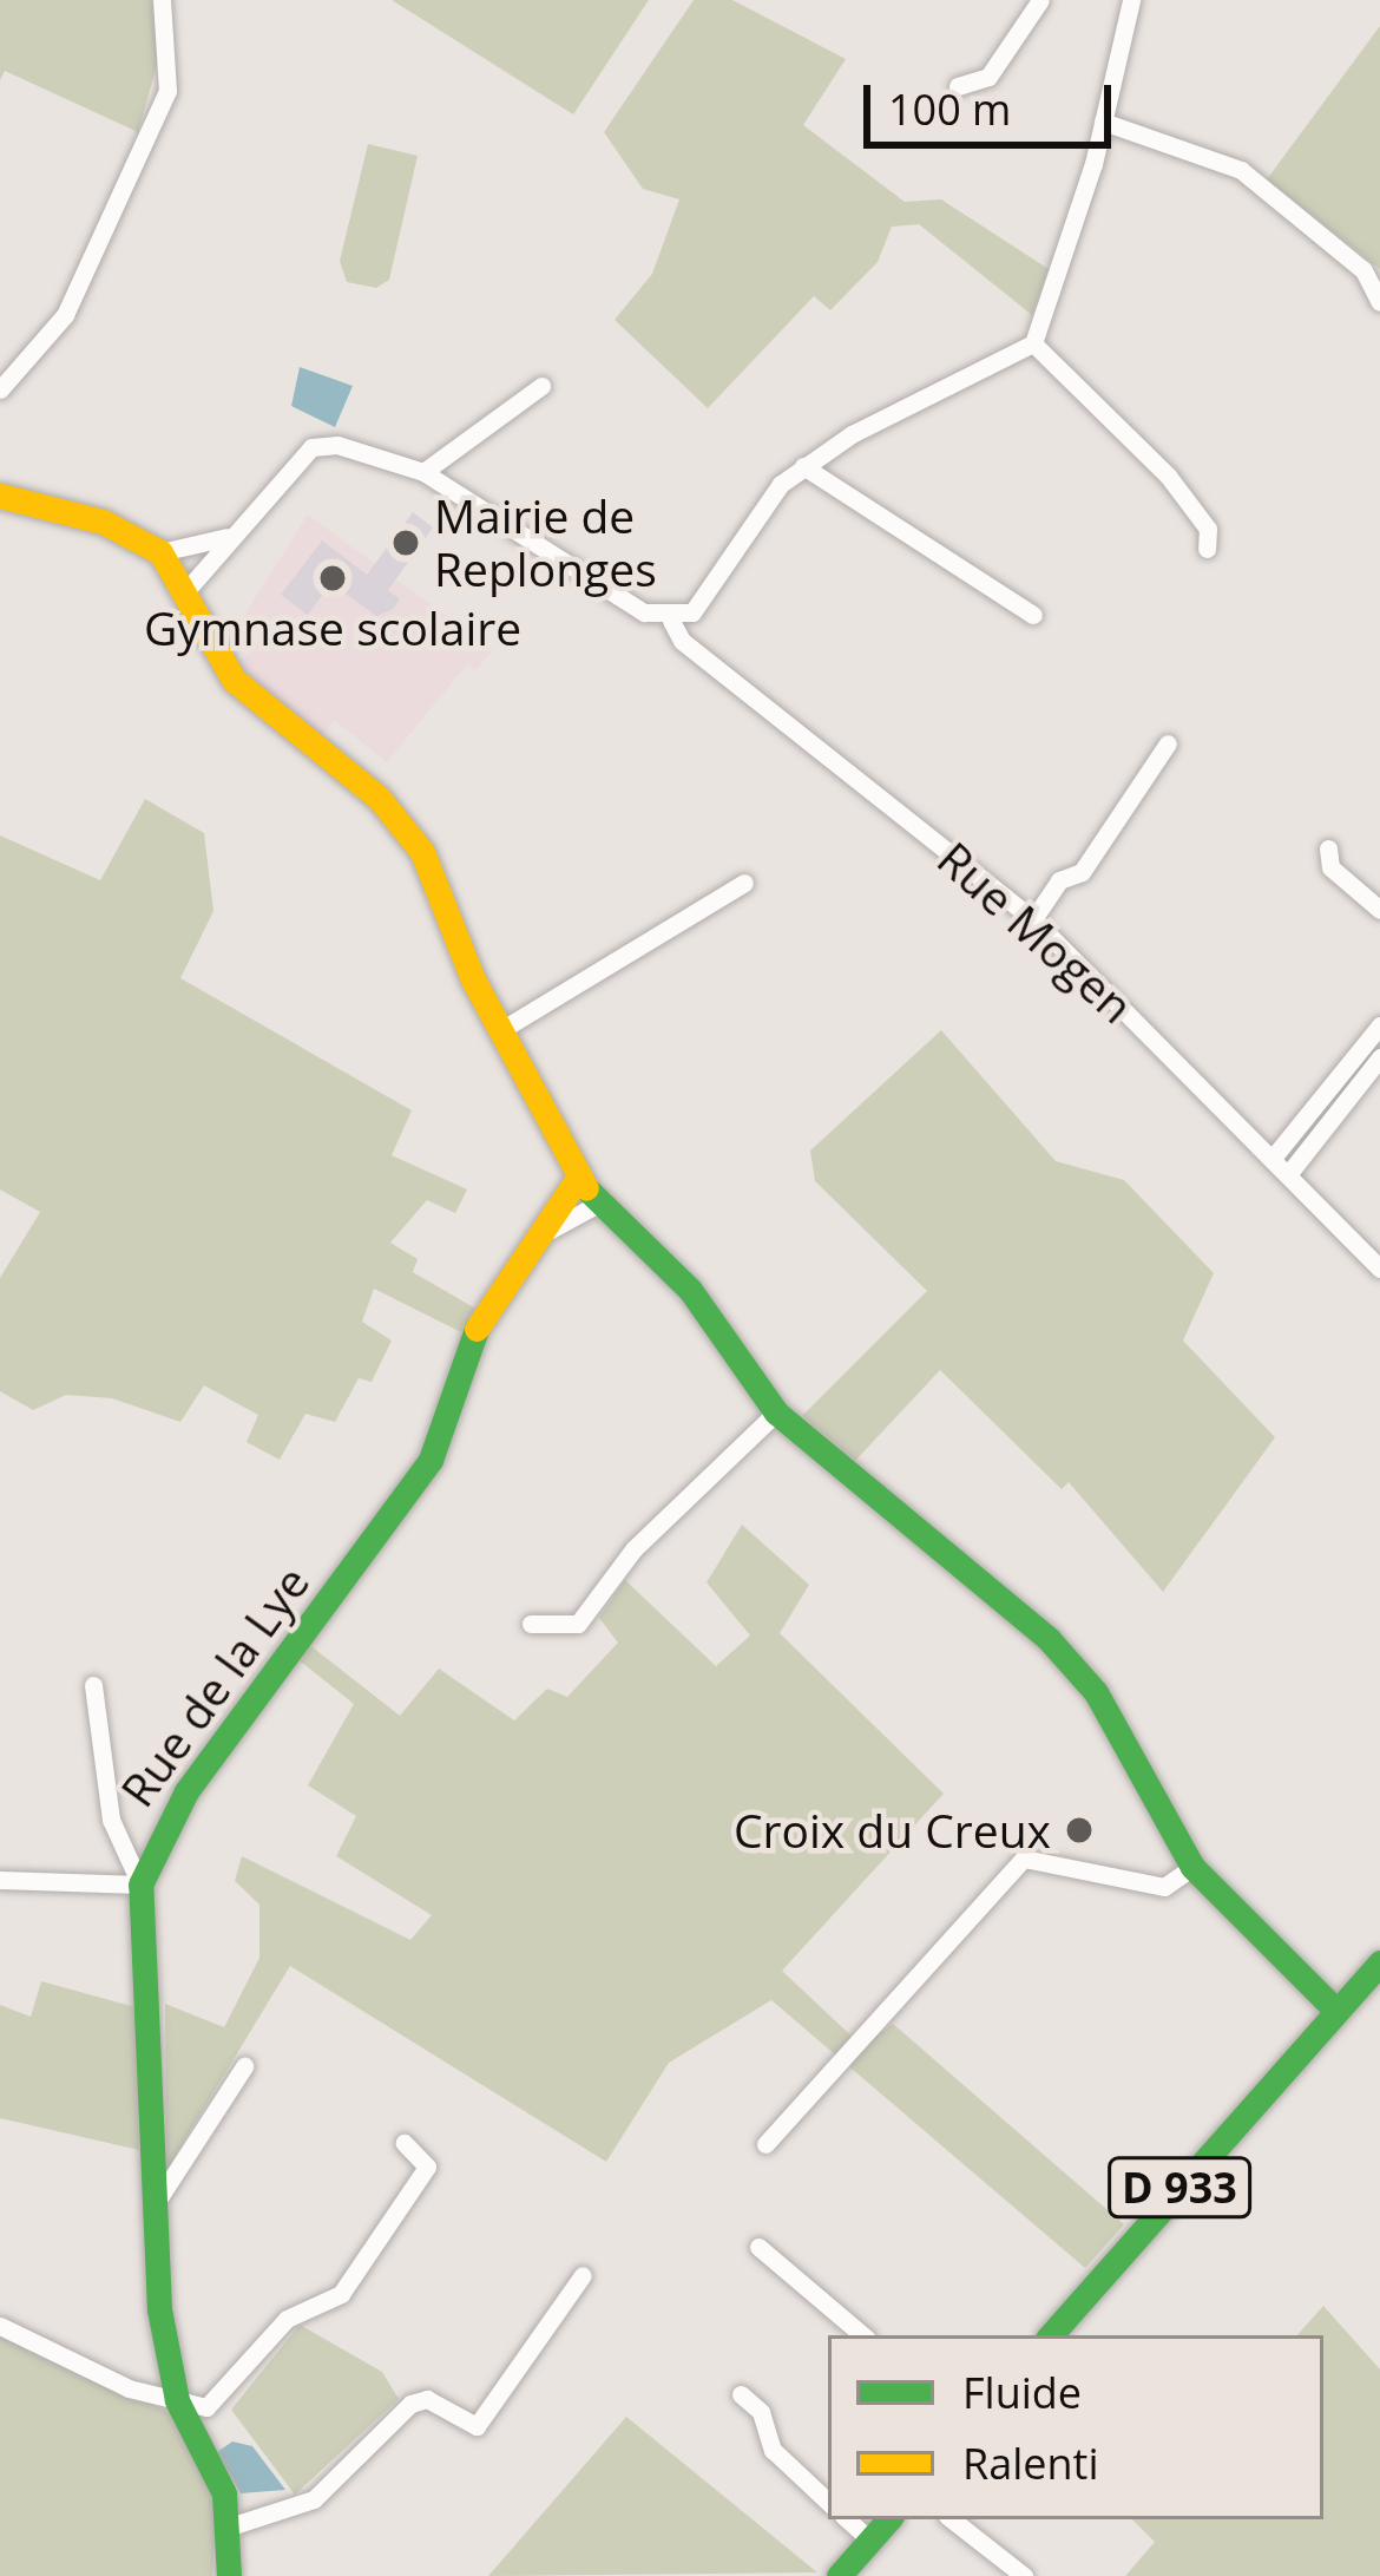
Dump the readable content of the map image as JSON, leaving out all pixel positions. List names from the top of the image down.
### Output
{
  "streets": {
    "street": ["Rue Mogen", "Rue de la Lye", "D 933"]
  },
  "places": ["Mairie de Replonges", "Gymnase scolaire", "Croix du Creux"],
  "legend": ["Fluide", "Ralenti"],
  "scale_bar": "100 m"
}
